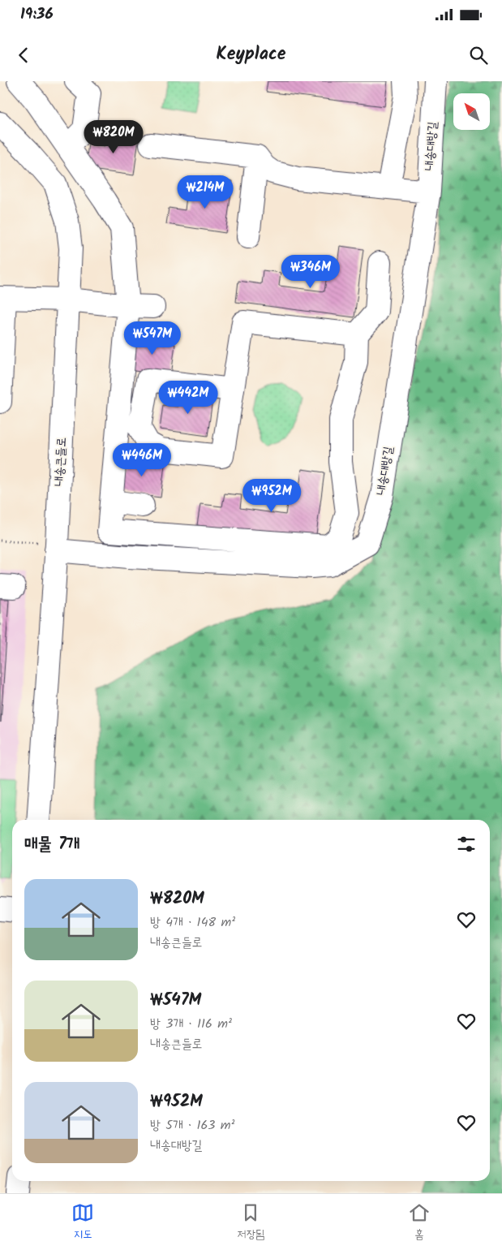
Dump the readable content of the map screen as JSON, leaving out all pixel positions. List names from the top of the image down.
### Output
{
  "streets": {
    "street": ["내송대방길", "내송큰들로"]
  },
  "crossings": [
    ["내송대방길", "내송큰들로"]
  ],
  "north": "top left",
  "page": {
    "status": "19:36",
    "header": "Keyplace",
    "price": [
      "₩820M",
      "₩214M",
      "₩346M",
      "₩547M",
      "₩442M",
      "₩446M",
      "₩952M"
    ],
    "heading": "매물 7개",
    "list": [
      {
        "name": "₩820M",
        "note": "방 4개 · 148 m² · 내송큰들로"
      },
      {
        "name": "₩547M",
        "note": "방 3개 · 116 m² · 내송큰들로"
      },
      {
        "name": "₩952M",
        "note": "방 5개 · 163 m² · 내송대방길"
      }
    ],
    "tabs": ["지도", "저장됨", "홈"]
  }
}
